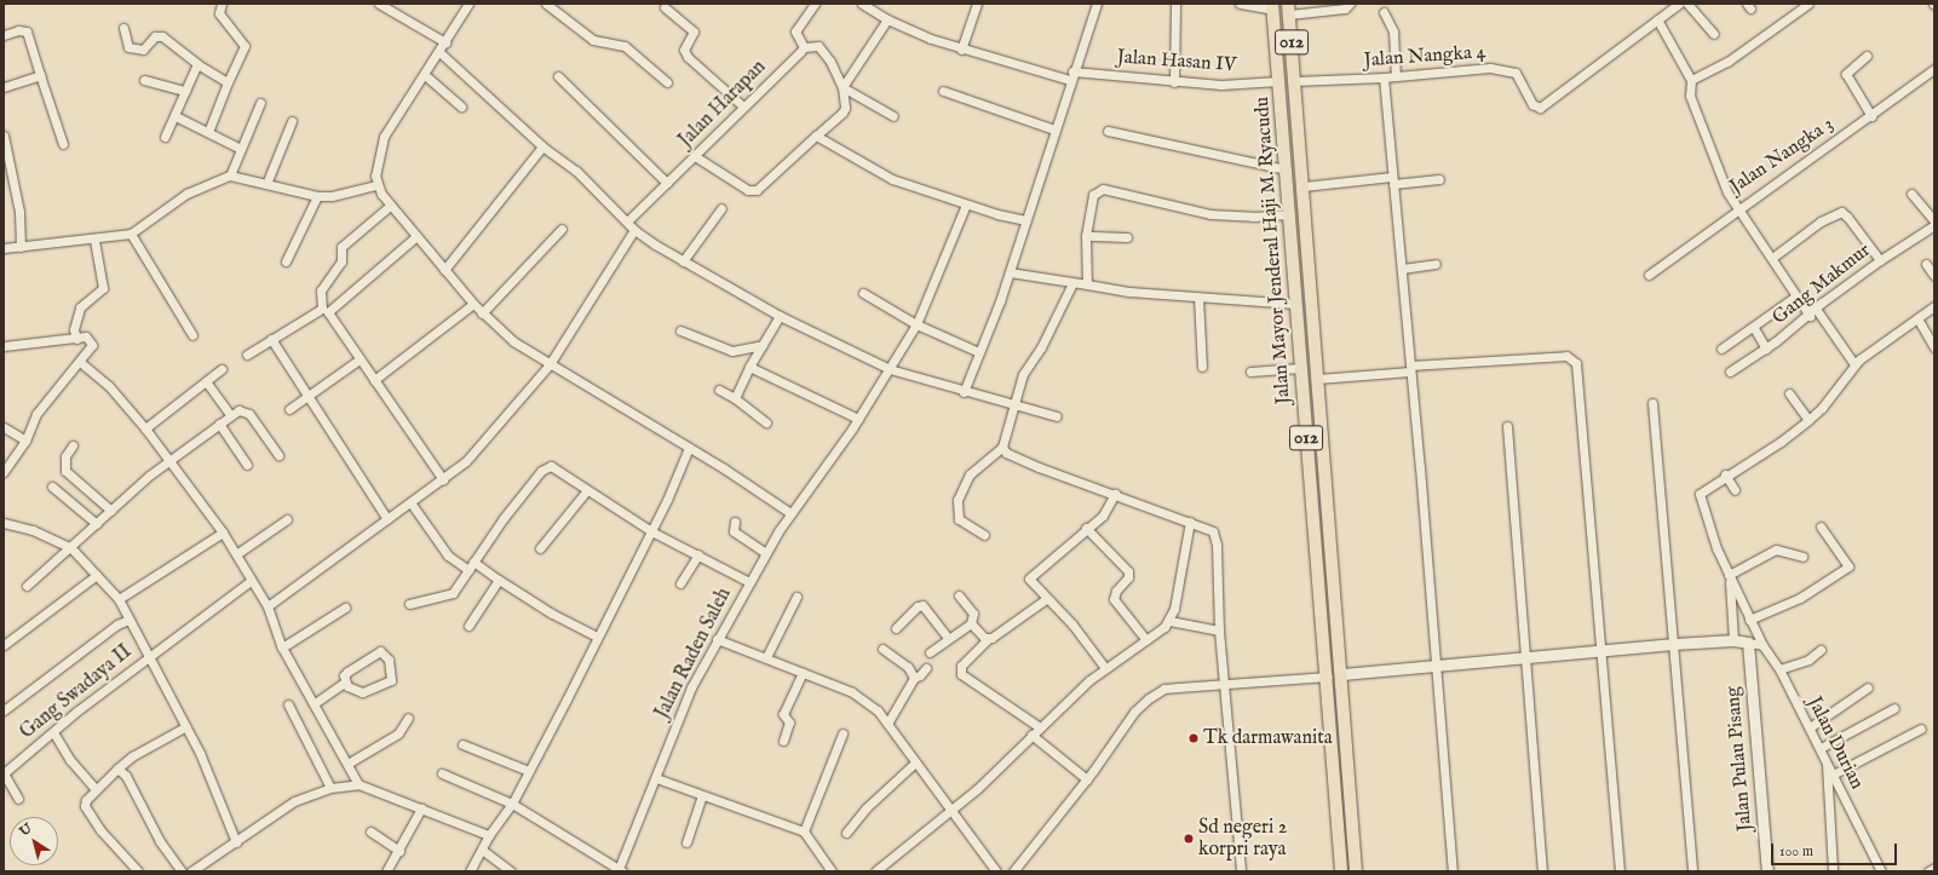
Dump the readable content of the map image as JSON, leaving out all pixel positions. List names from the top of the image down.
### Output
{
  "streets": {
    "main road": ["012", "Jalan Mayor Jenderal Haji M. Ryacudu"],
    "street": [
      "Jalan Nangka 4",
      "Jalan Hasan IV",
      "Jalan Harapan",
      "Jalan Nangka 3",
      "Gang Makmur",
      "Jalan Raden Saleh",
      "Gang Swadaya II",
      "Jalan Durian",
      "Jalan Pulau Pisang"
    ]
  },
  "crossings": [
    ["Jalan Nangka 4", "Jalan Mayor Jenderal Haji M. Ryacudu"],
    ["Jalan Hasan IV", "Jalan Mayor Jenderal Haji M. Ryacudu"]
  ],
  "places": ["Tk darmawanita", "Sd negeri 2 korpri raya"],
  "scale_bar": "100 m",
  "north": "top left"
}
